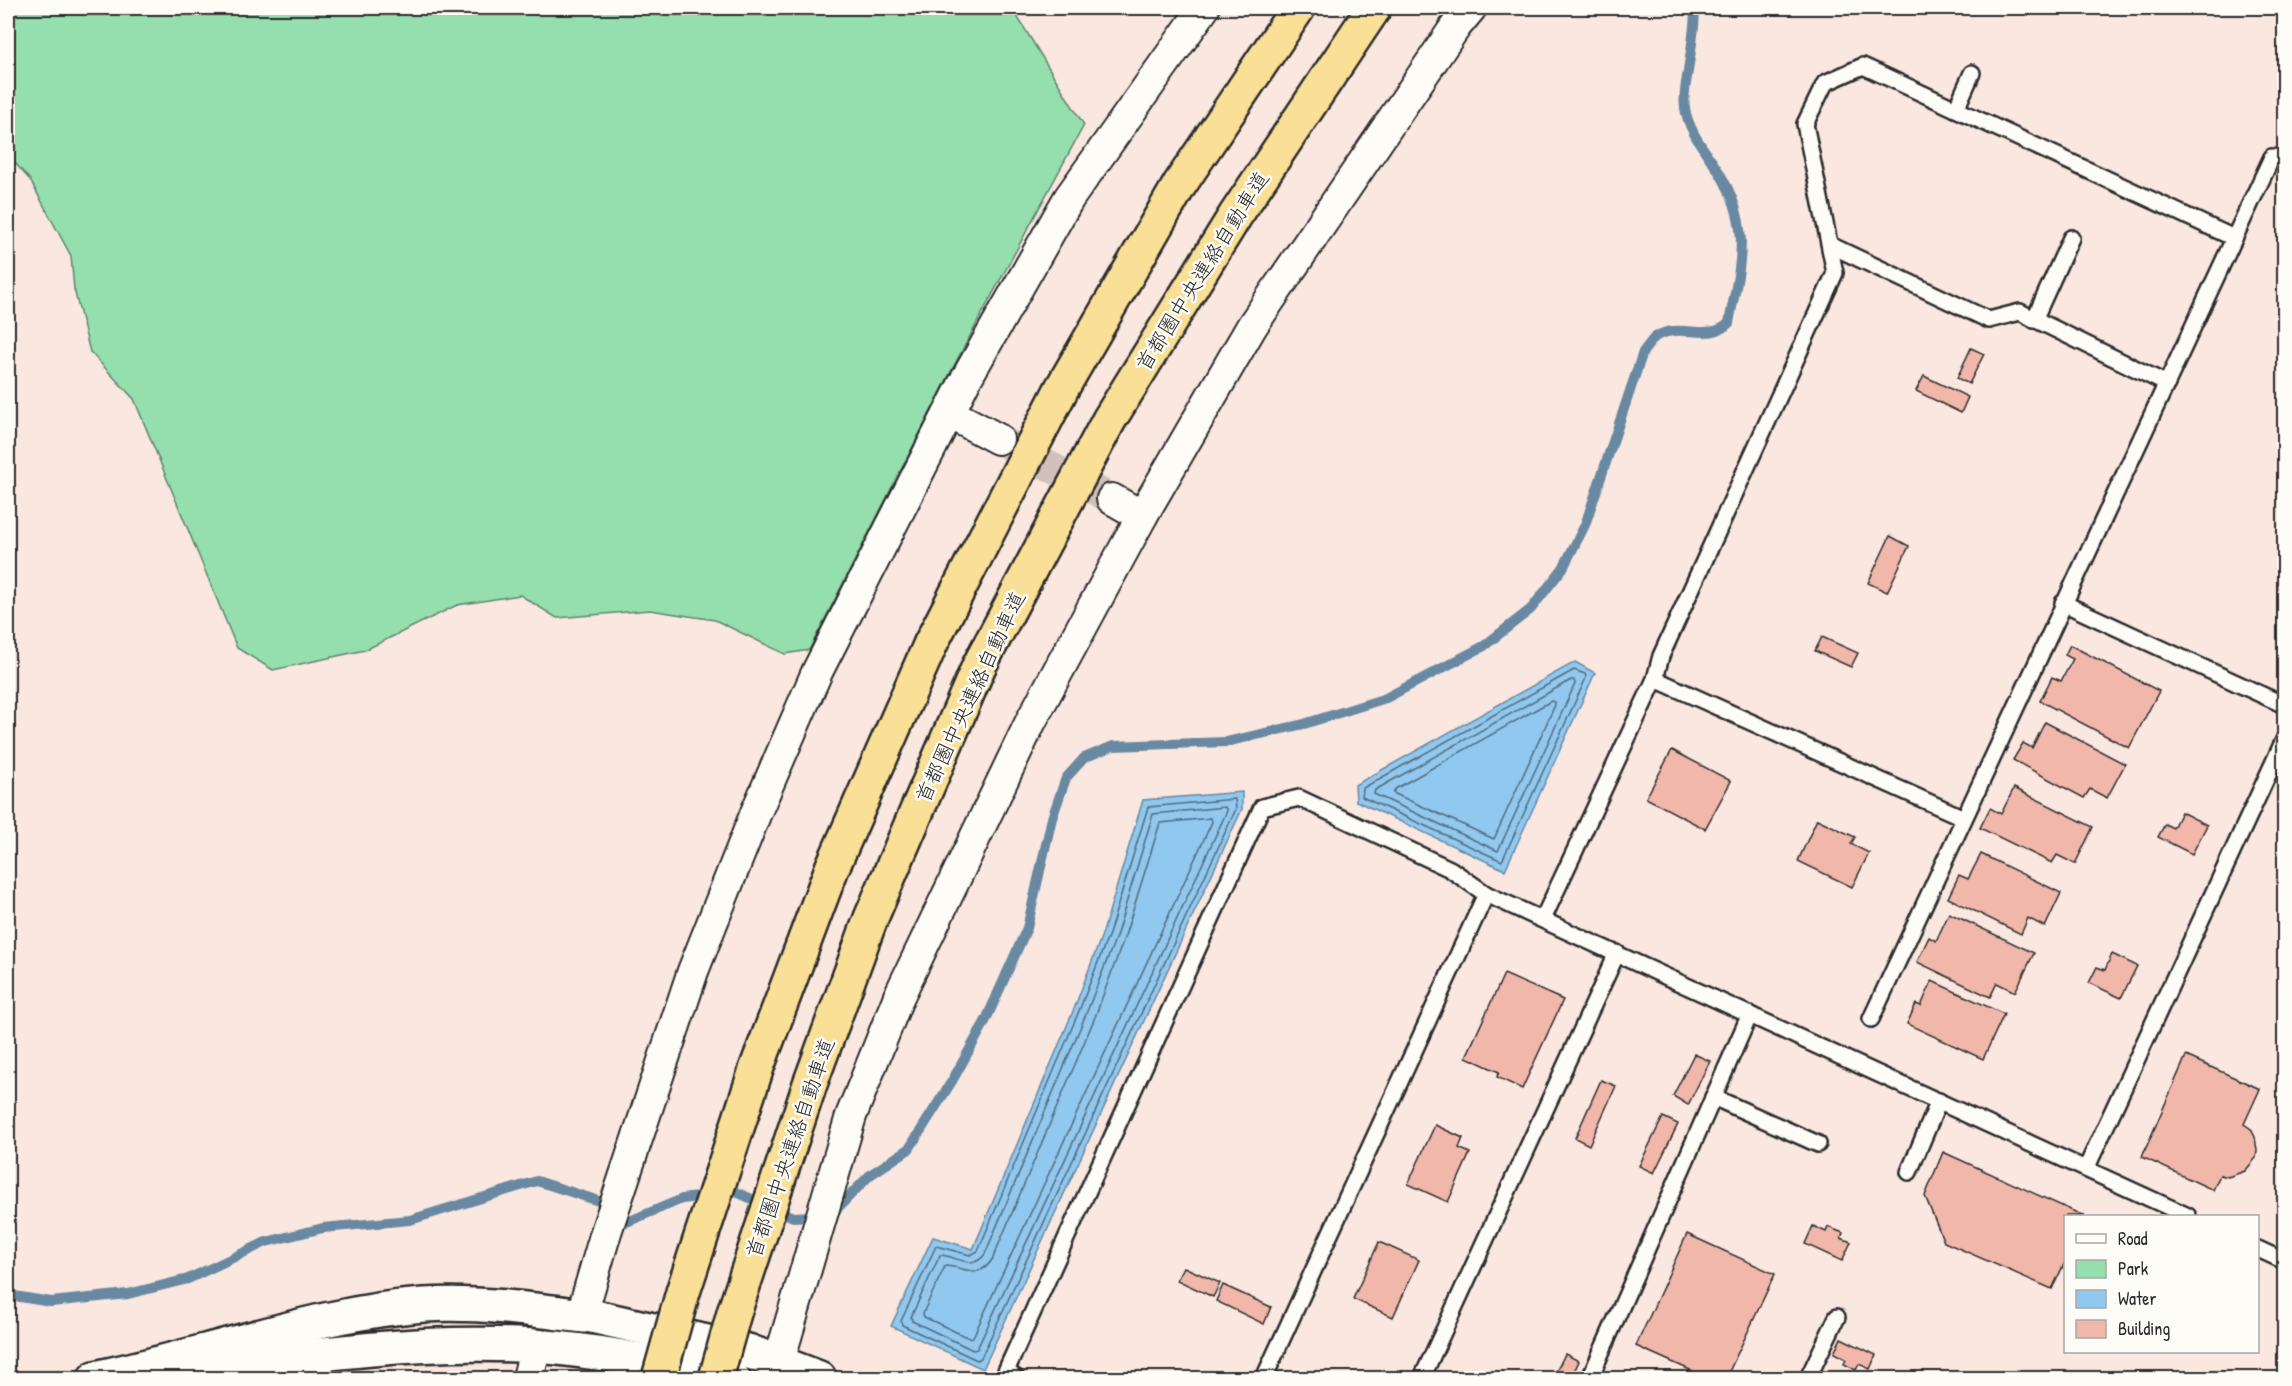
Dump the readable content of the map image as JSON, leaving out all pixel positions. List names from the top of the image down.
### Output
{
  "streets": {
    "highway": ["首都圏中央連絡自動車道"]
  },
  "legend": [
    "Road",
    "Park",
    "Water",
    "Building"
  ]
}
